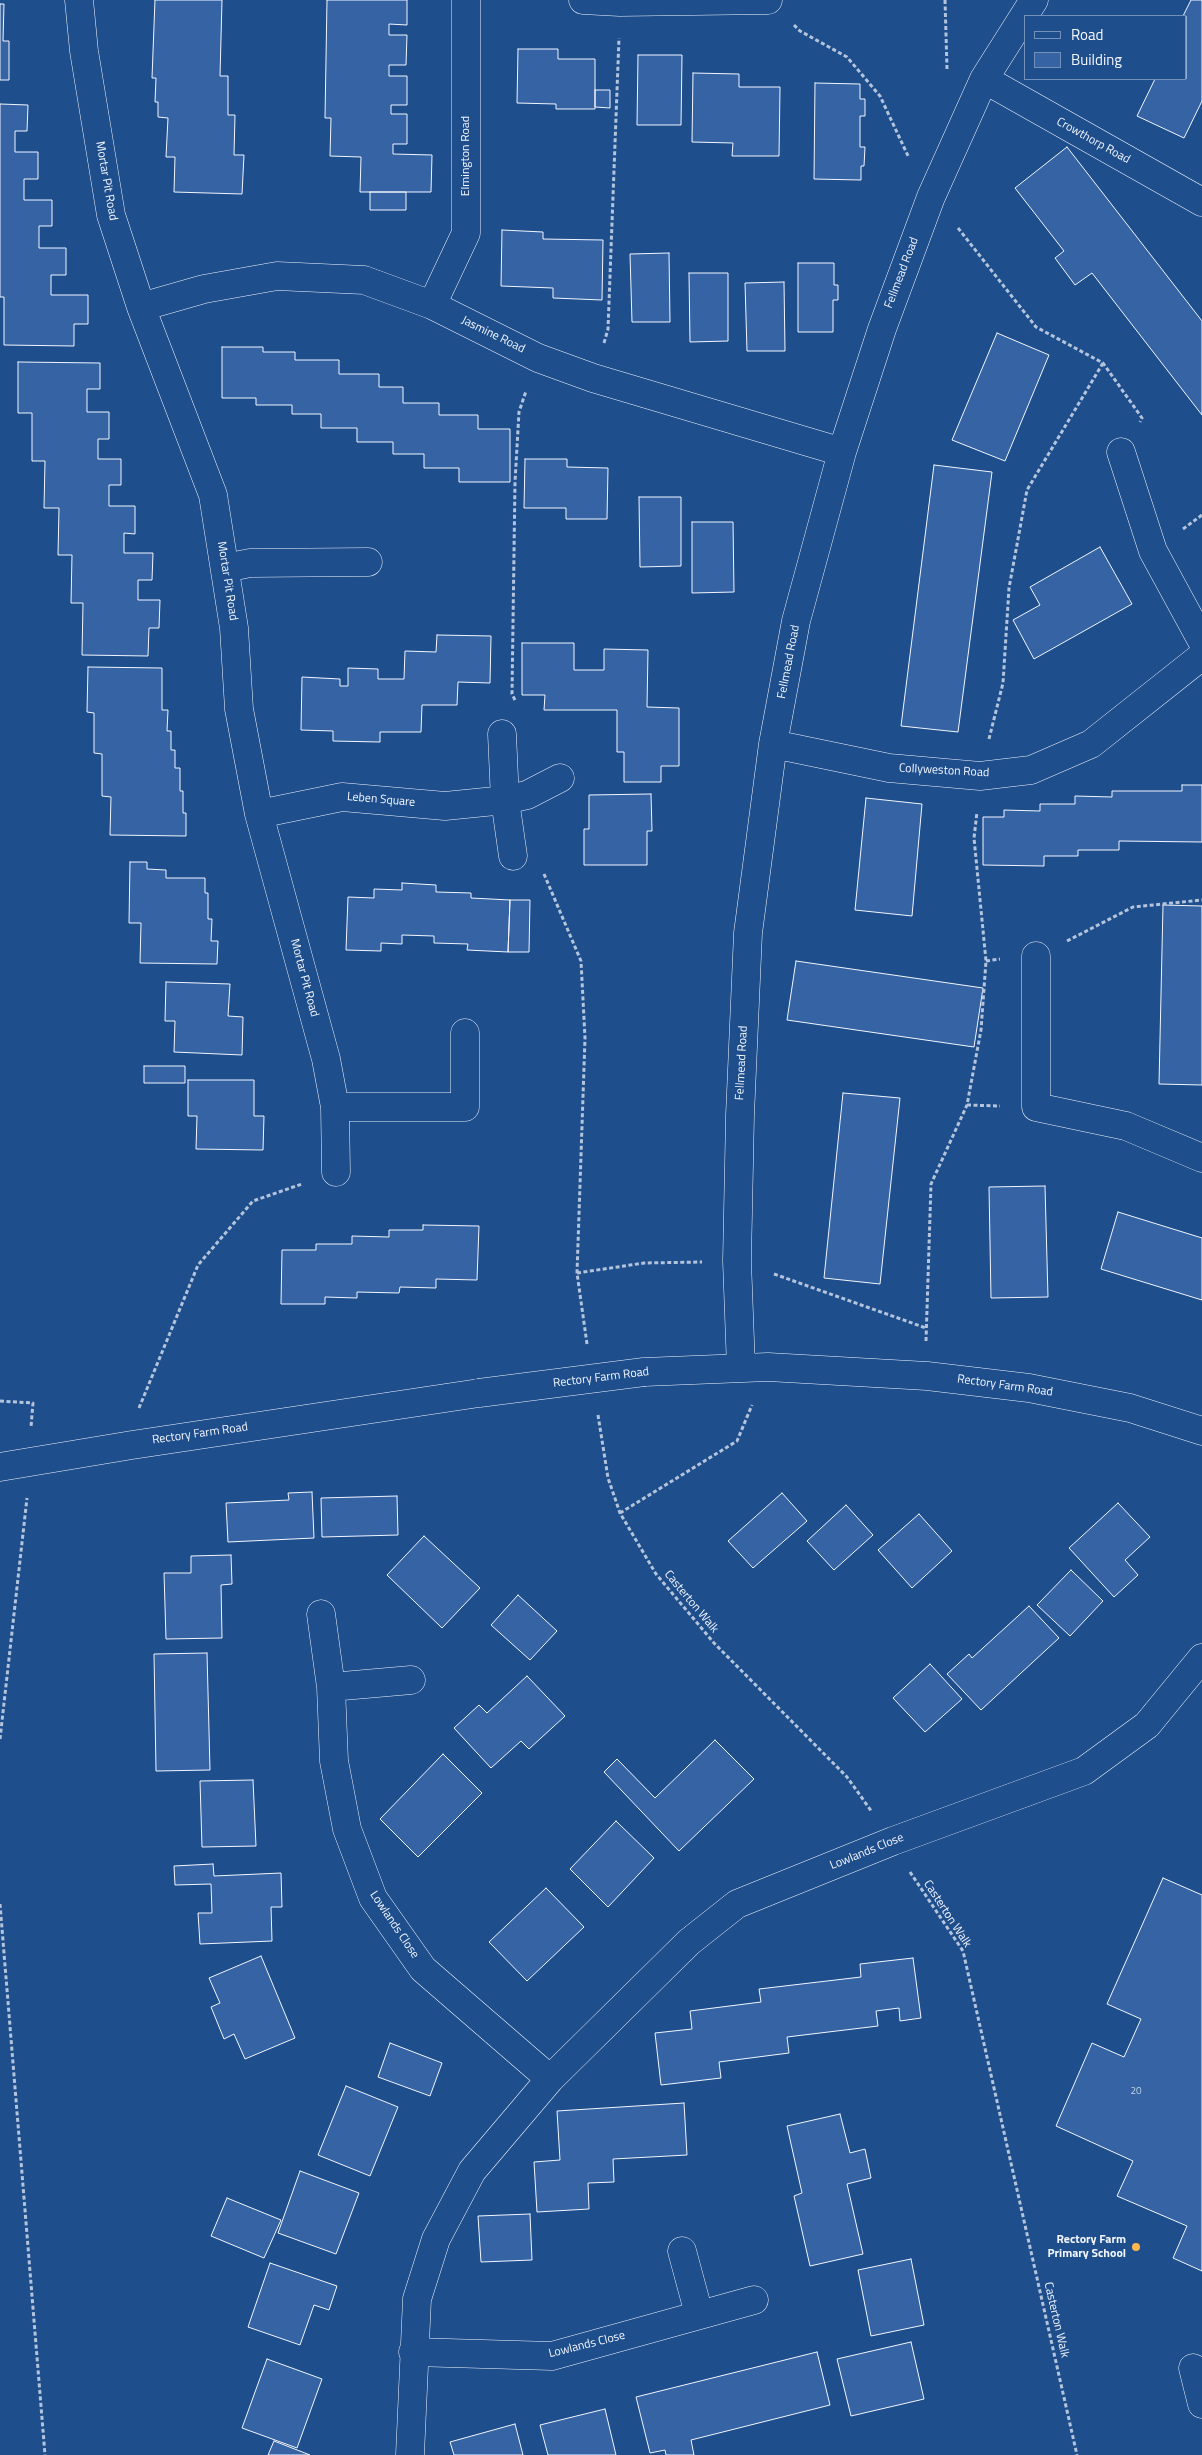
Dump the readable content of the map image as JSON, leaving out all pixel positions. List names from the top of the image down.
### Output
{
  "streets": {
    "street": [
      "Crowthorp Road",
      "Elmington Road",
      "Mortar Pit Road",
      "Fellmead Road",
      "Jasmine Road",
      "Collyweston Road",
      "Leben Square",
      "Rectory Farm Road",
      "Lowlands Close"
    ],
    "path": ["Casterton Walk"]
  },
  "crossings": [
    ["Crowthorp Road", "Fellmead Road"],
    ["Elmington Road", "Jasmine Road"],
    ["Mortar Pit Road", "Jasmine Road"],
    ["Mortar Pit Road", "Leben Square"],
    ["Fellmead Road", "Jasmine Road"],
    ["Fellmead Road", "Collyweston Road"],
    ["Fellmead Road", "Rectory Farm Road"],
    ["Casterton Walk", "Lowlands Close"]
  ],
  "places": ["Rectory Farm Primary School"],
  "house_numbers": ["20"],
  "legend": ["Road", "Building"]
}
